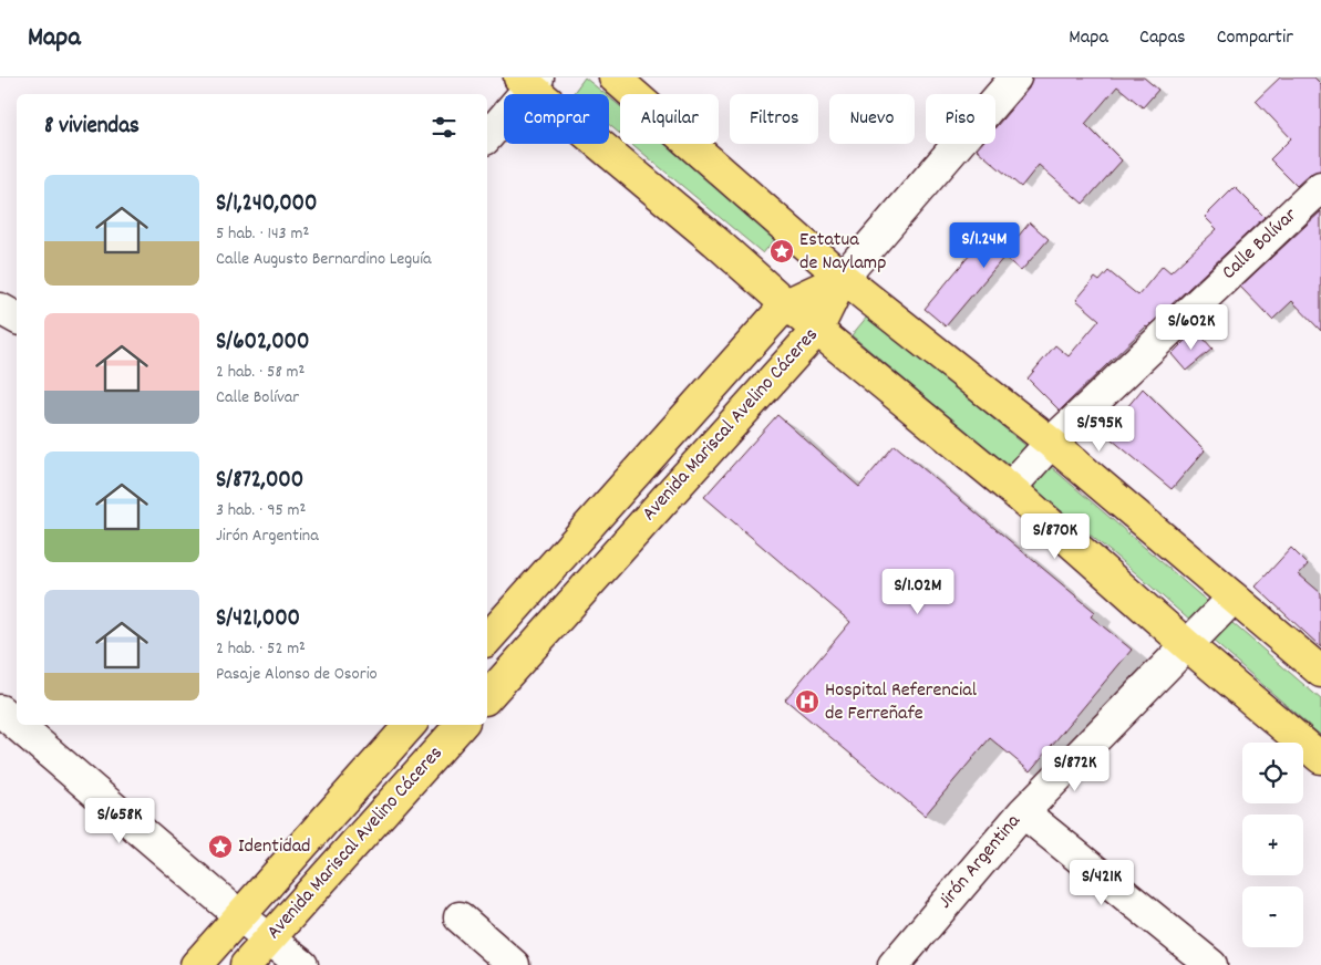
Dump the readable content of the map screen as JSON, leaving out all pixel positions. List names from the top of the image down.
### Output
{
  "streets": {
    "main road": ["Avenida Mariscal Avelino Cáceres"],
    "street": ["Calle Bolívar", "Jirón Argentina"]
  },
  "places": {
    "place": ["Estatua de Naylamp", "Identidad"],
    "hospital": ["Hospital Referencial de Ferreñafe"]
  },
  "page": {
    "header": "Mapa",
    "nav": ["Mapa", "Capas", "Compartir"],
    "chip": [
      "Comprar",
      "Alquilar",
      "Filtros",
      "Nuevo",
      "Piso"
    ],
    "heading": "8 viviendas",
    "list": [
      {
        "name": "S/1,240,000",
        "note": "5 hab. · 143 m² · Calle Augusto Bernardino Leguía"
      },
      {
        "name": "S/602,000",
        "note": "2 hab. · 58 m² · Calle Bolívar"
      },
      {
        "name": "S/872,000",
        "note": "3 hab. · 95 m² · Jirón Argentina"
      },
      {
        "name": "S/421,000",
        "note": "2 hab. · 52 m² · Pasaje Alonso de Osorio"
      }
    ],
    "price": [
      "S/1.24M",
      "S/602K",
      "S/595K",
      "S/870K",
      "S/1.02M",
      "S/872K",
      "S/658K",
      "S/421K"
    ],
    "map_buttons": ["+", "−"]
  }
}
